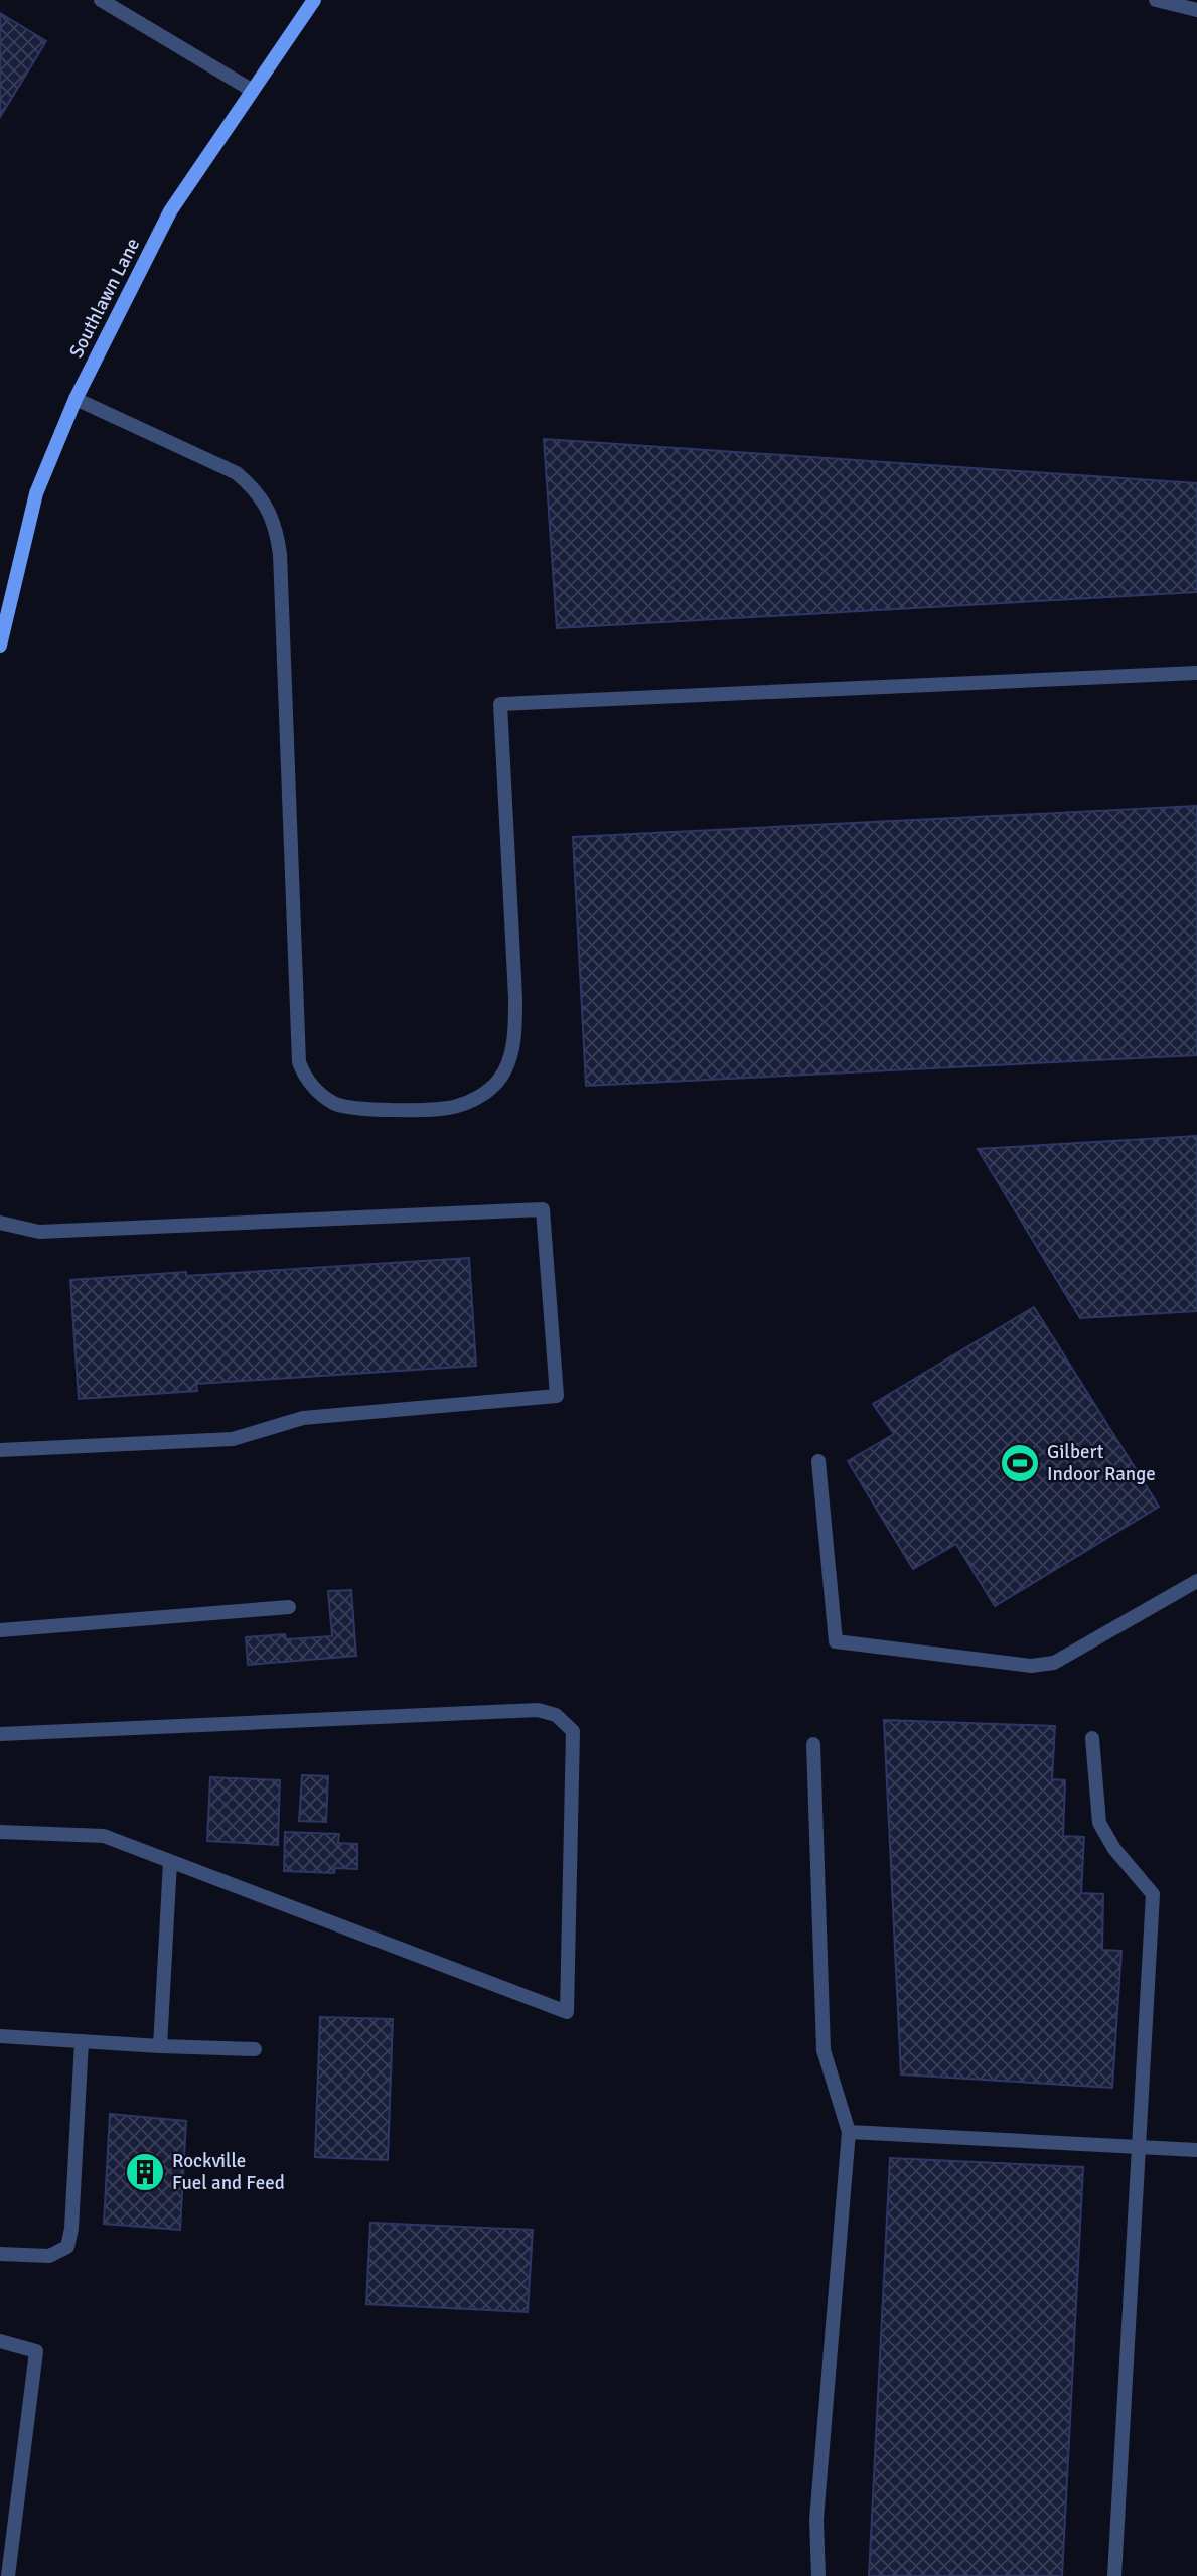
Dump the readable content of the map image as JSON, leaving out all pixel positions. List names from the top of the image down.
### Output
{
  "streets": {
    "street": ["Southlawn Lane"]
  },
  "places": {
    "sports": ["Gilbert Indoor Range"],
    "building": ["Rockville Fuel and Feed"]
  }
}
